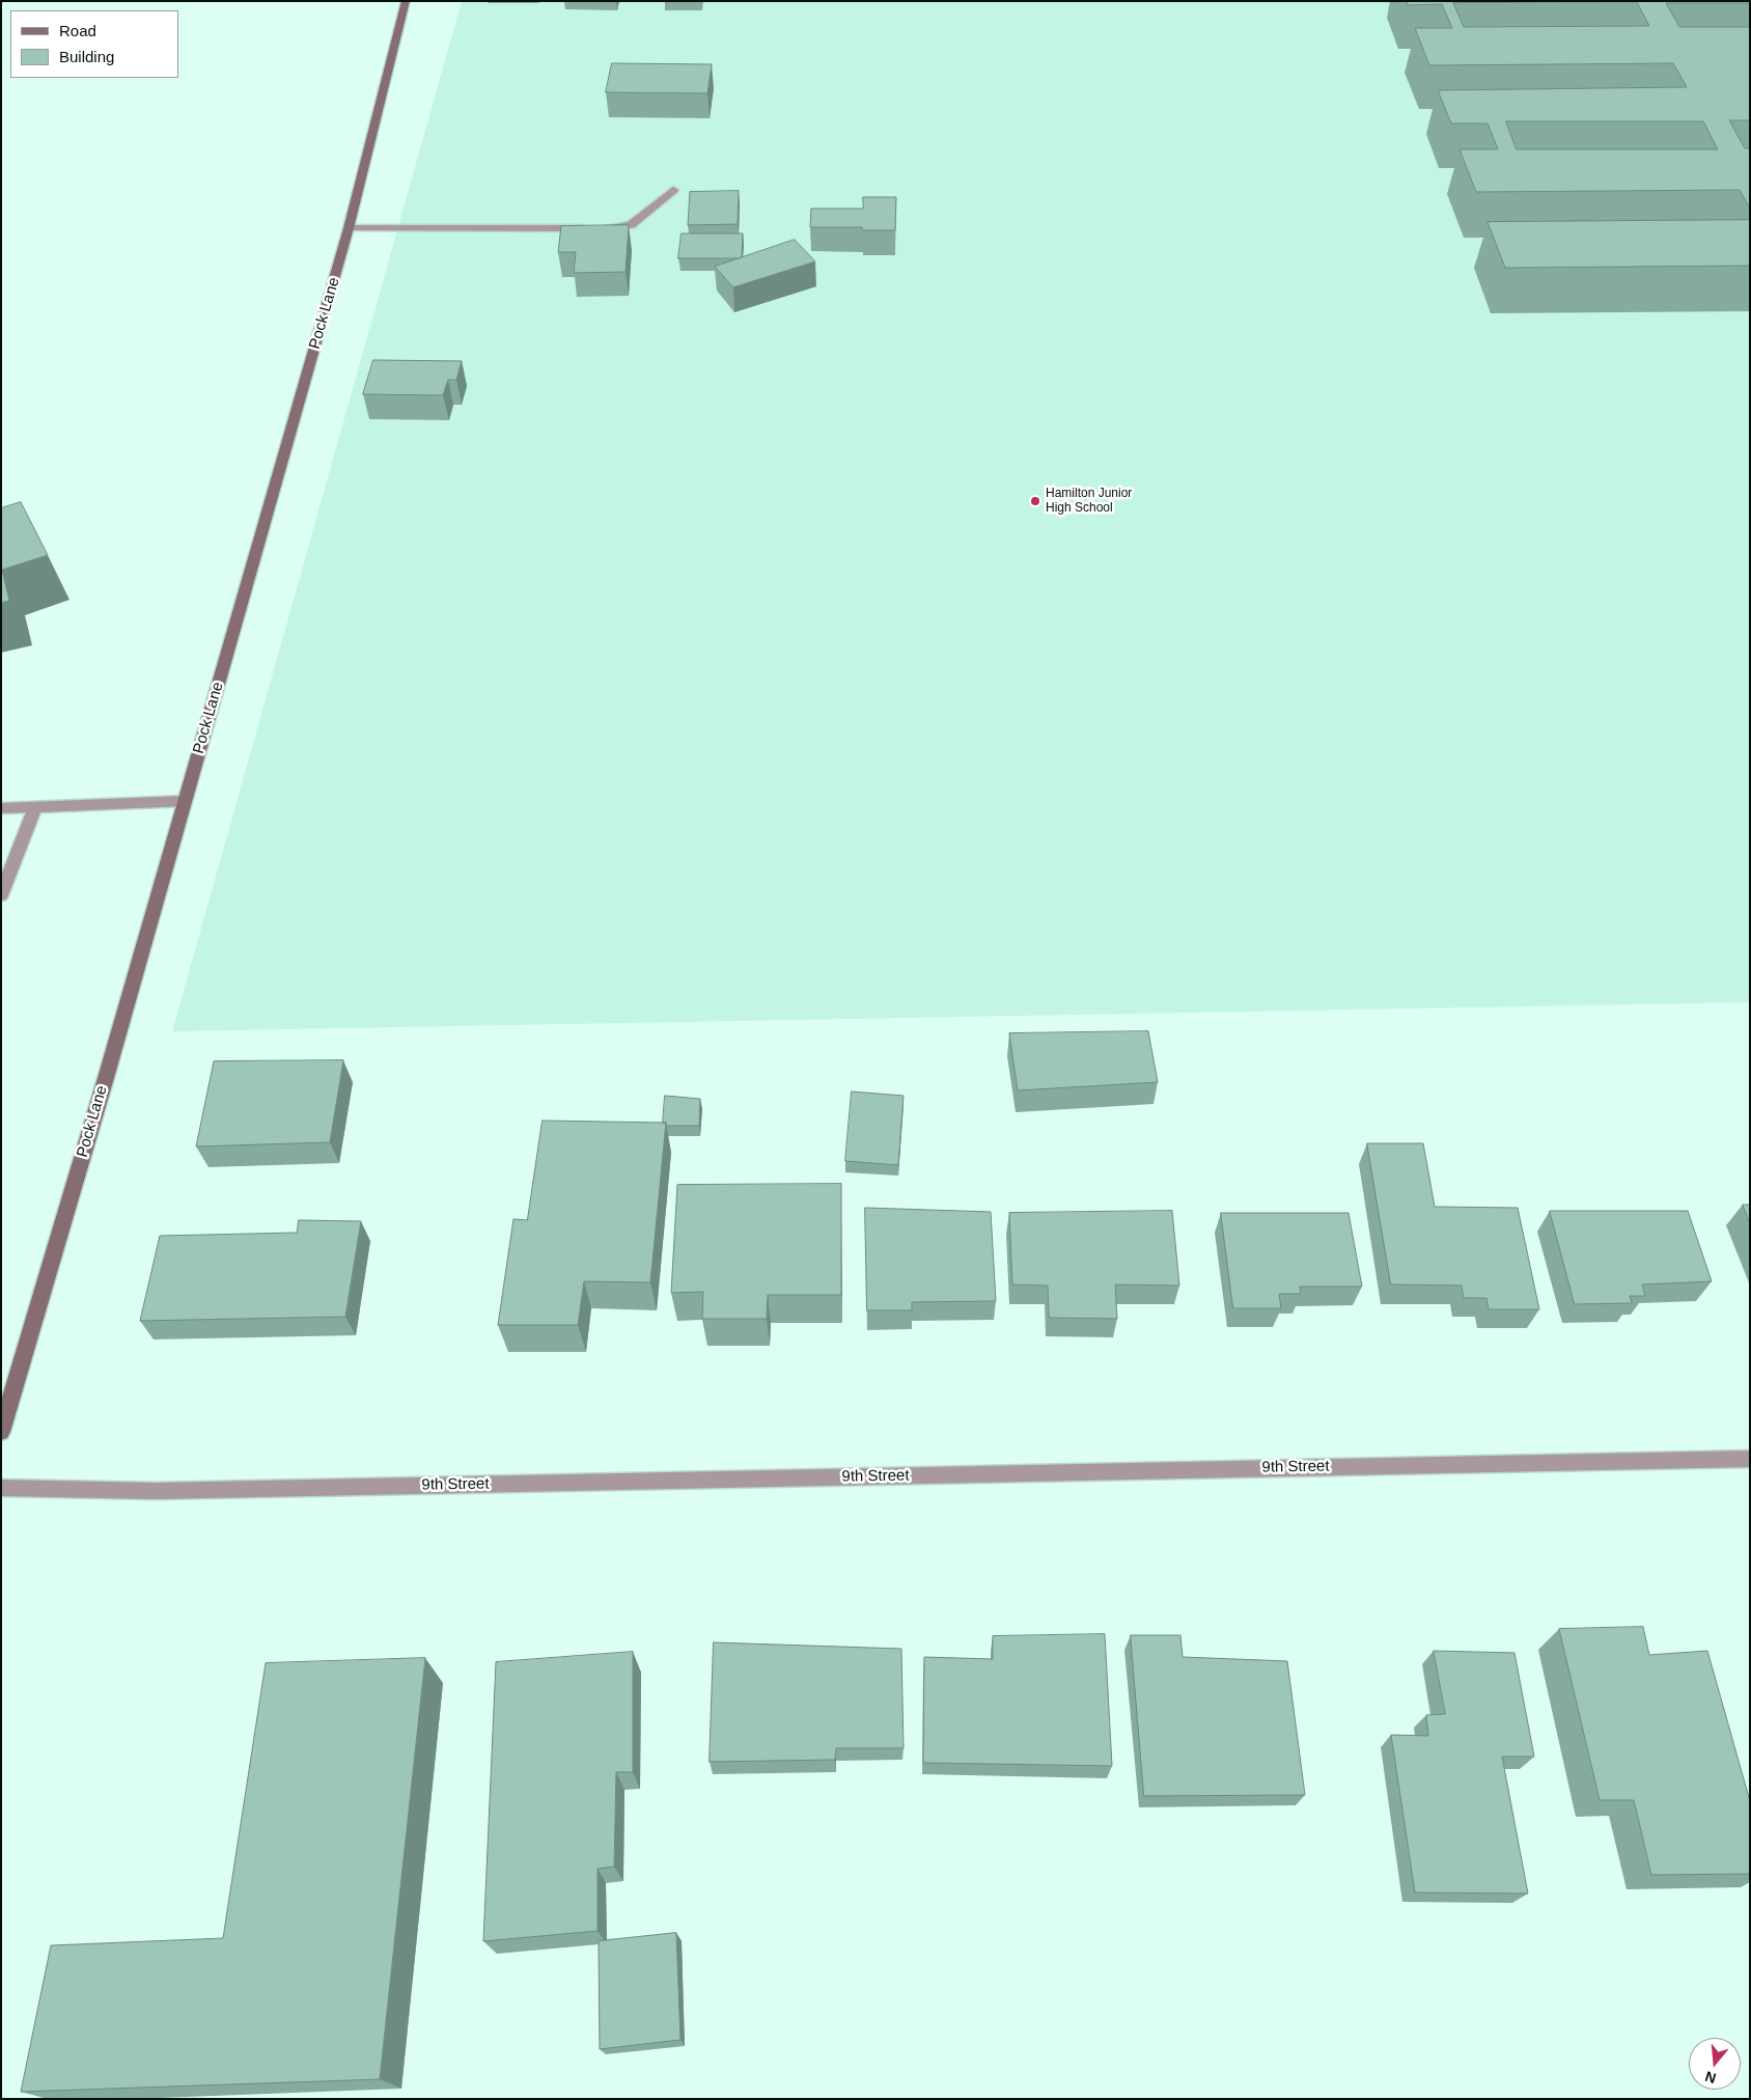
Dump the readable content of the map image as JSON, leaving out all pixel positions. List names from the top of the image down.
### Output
{
  "streets": {
    "street": ["Pock Lane", "9th Street"]
  },
  "places": ["Hamilton Junior High School"],
  "legend": ["Road", "Building"],
  "north": "bottom"
}
